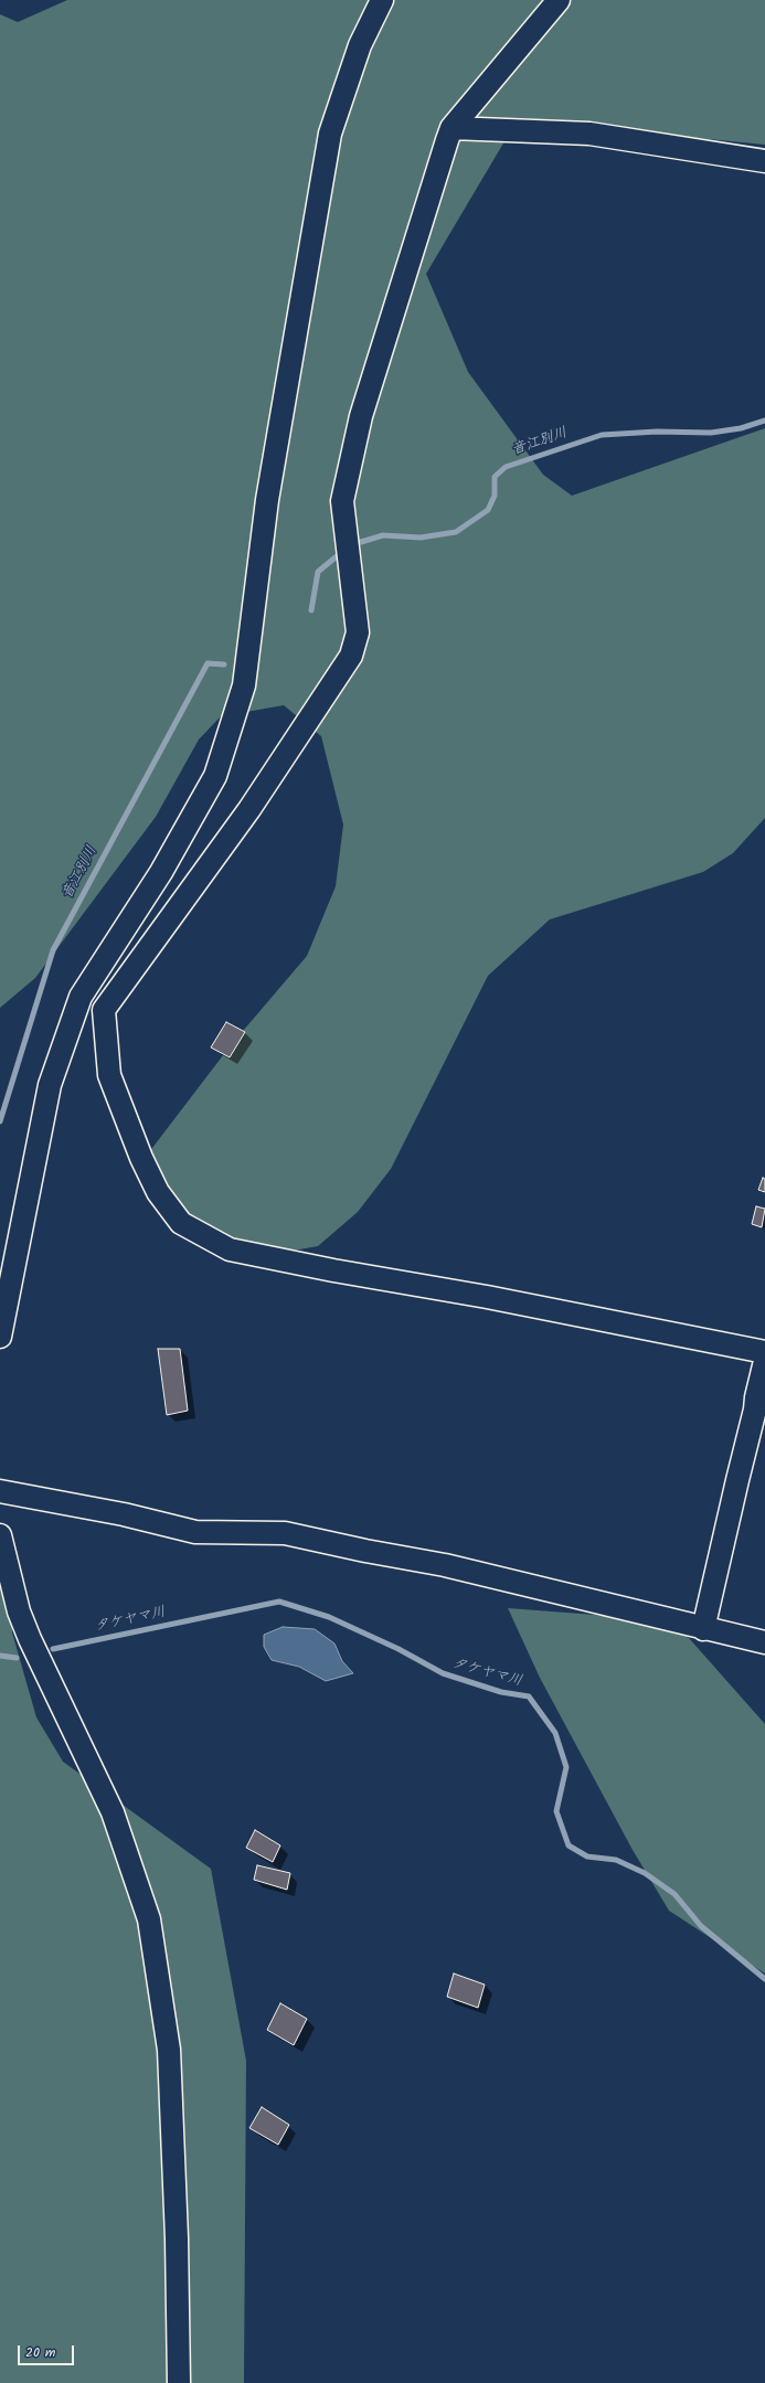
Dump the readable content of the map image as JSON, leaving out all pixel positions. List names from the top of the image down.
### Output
{
  "water": ["音江別川", "タケヤマ川"],
  "scale_bar": "20 m"
}
